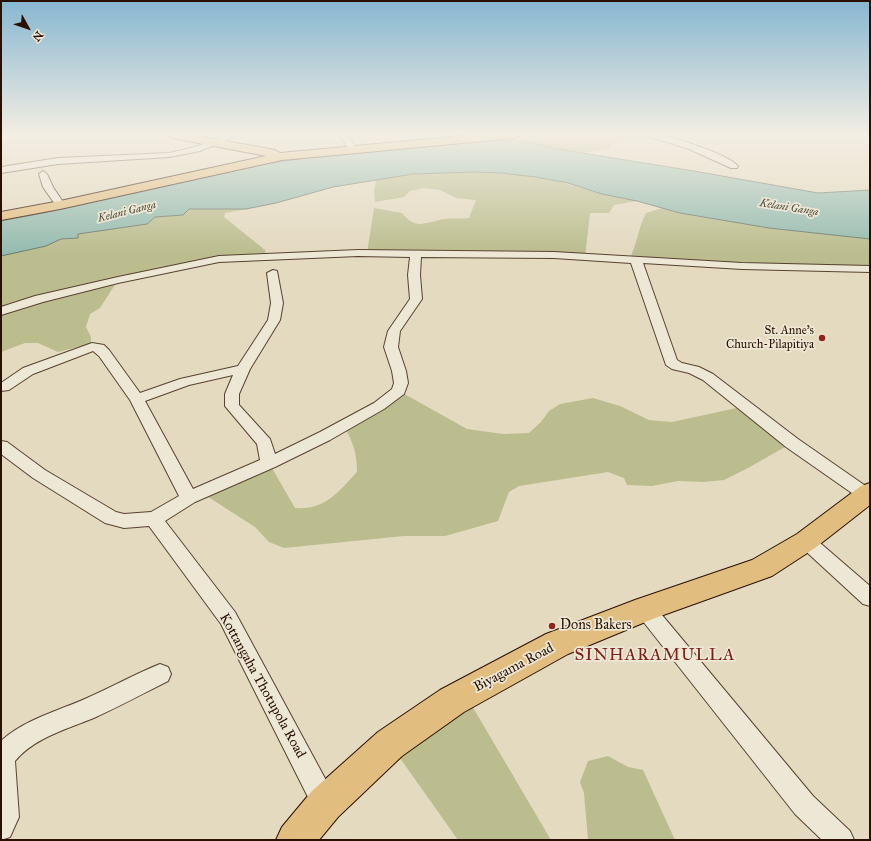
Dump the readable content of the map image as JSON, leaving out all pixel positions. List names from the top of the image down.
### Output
{
  "streets": {
    "main road": ["Biyagama Road"],
    "street": ["Kottangaha Thotupola Road"]
  },
  "crossings": [
    ["Biyagama Road", "Kottangaha Thotupola Road"]
  ],
  "districts": ["SINHARAMULLA"],
  "water": ["Kelani Ganga"],
  "places": ["St. Anne’s Church-Pilapitiya", "Dons Bakers"],
  "north": "bottom right"
}
